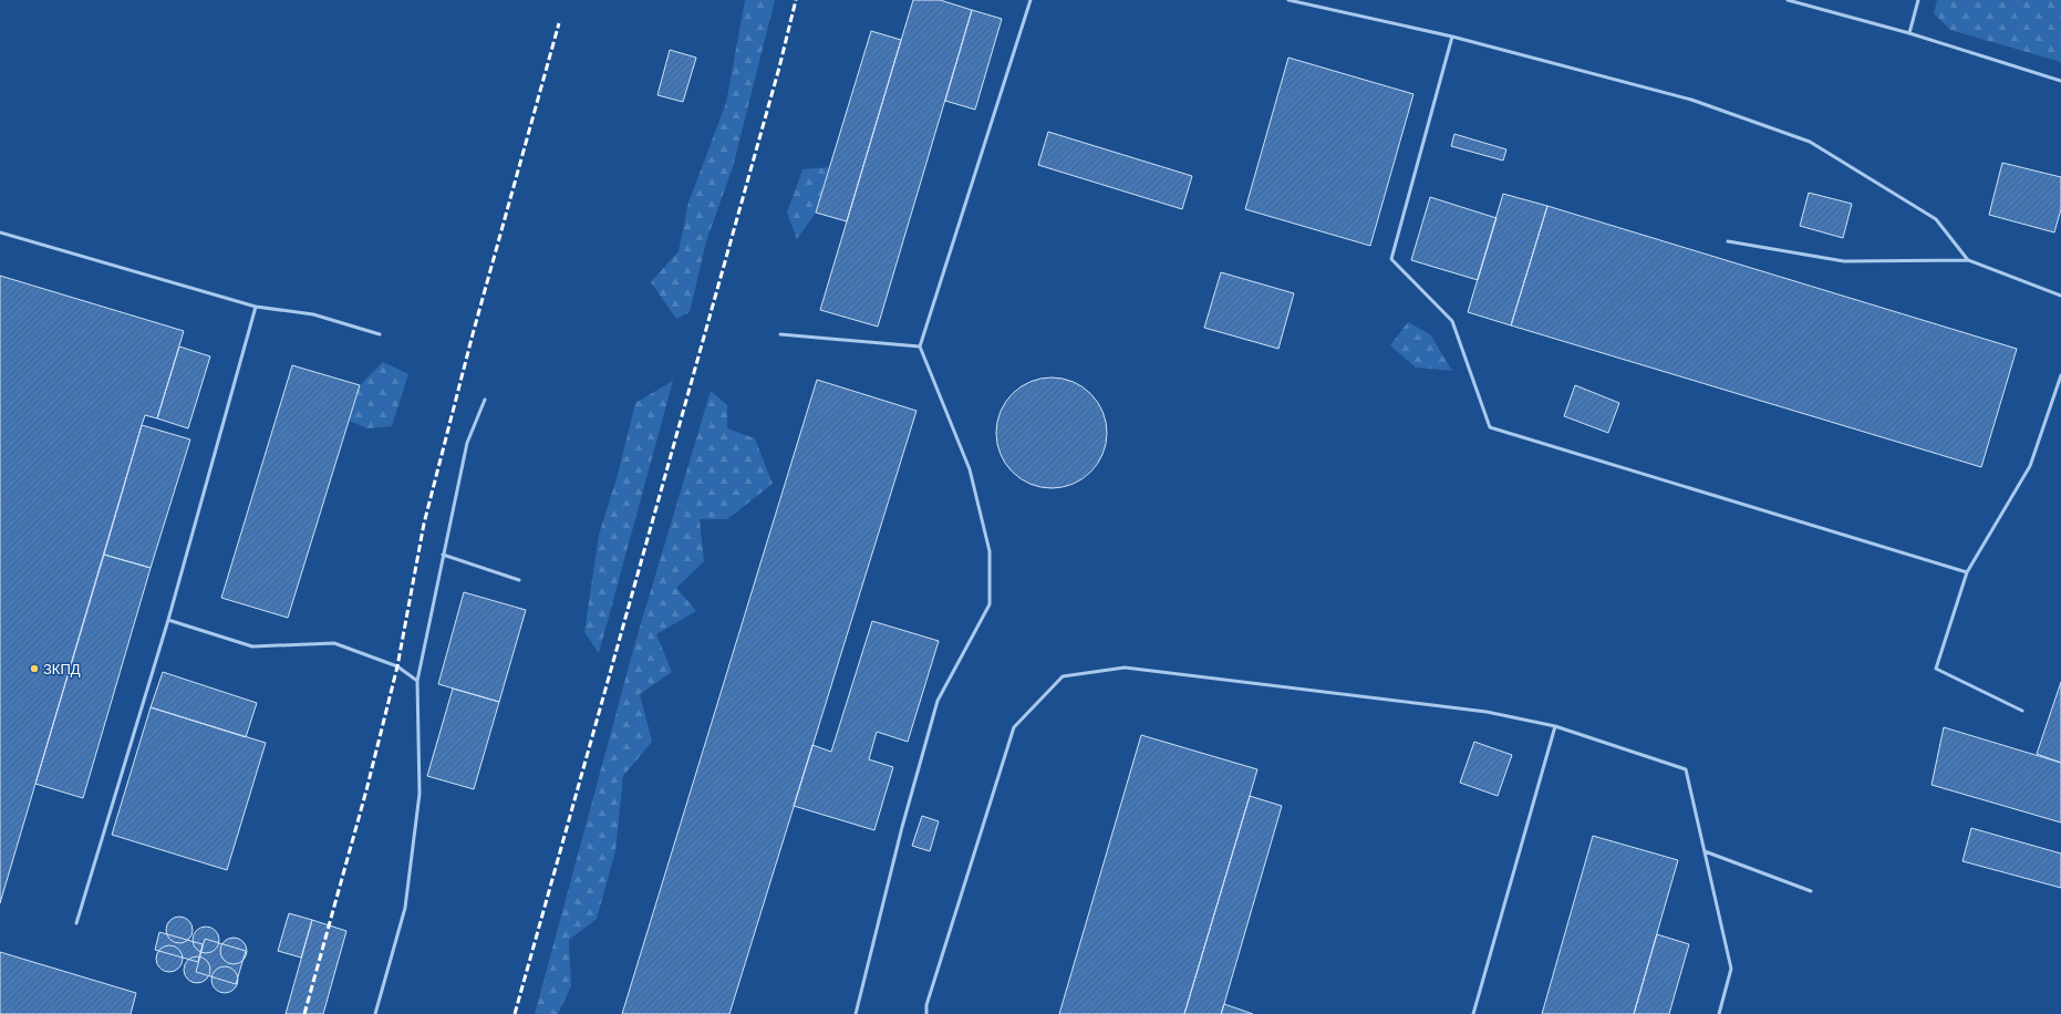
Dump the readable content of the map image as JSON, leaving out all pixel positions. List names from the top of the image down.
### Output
{
  "places": ["ЗКПД"]
}
